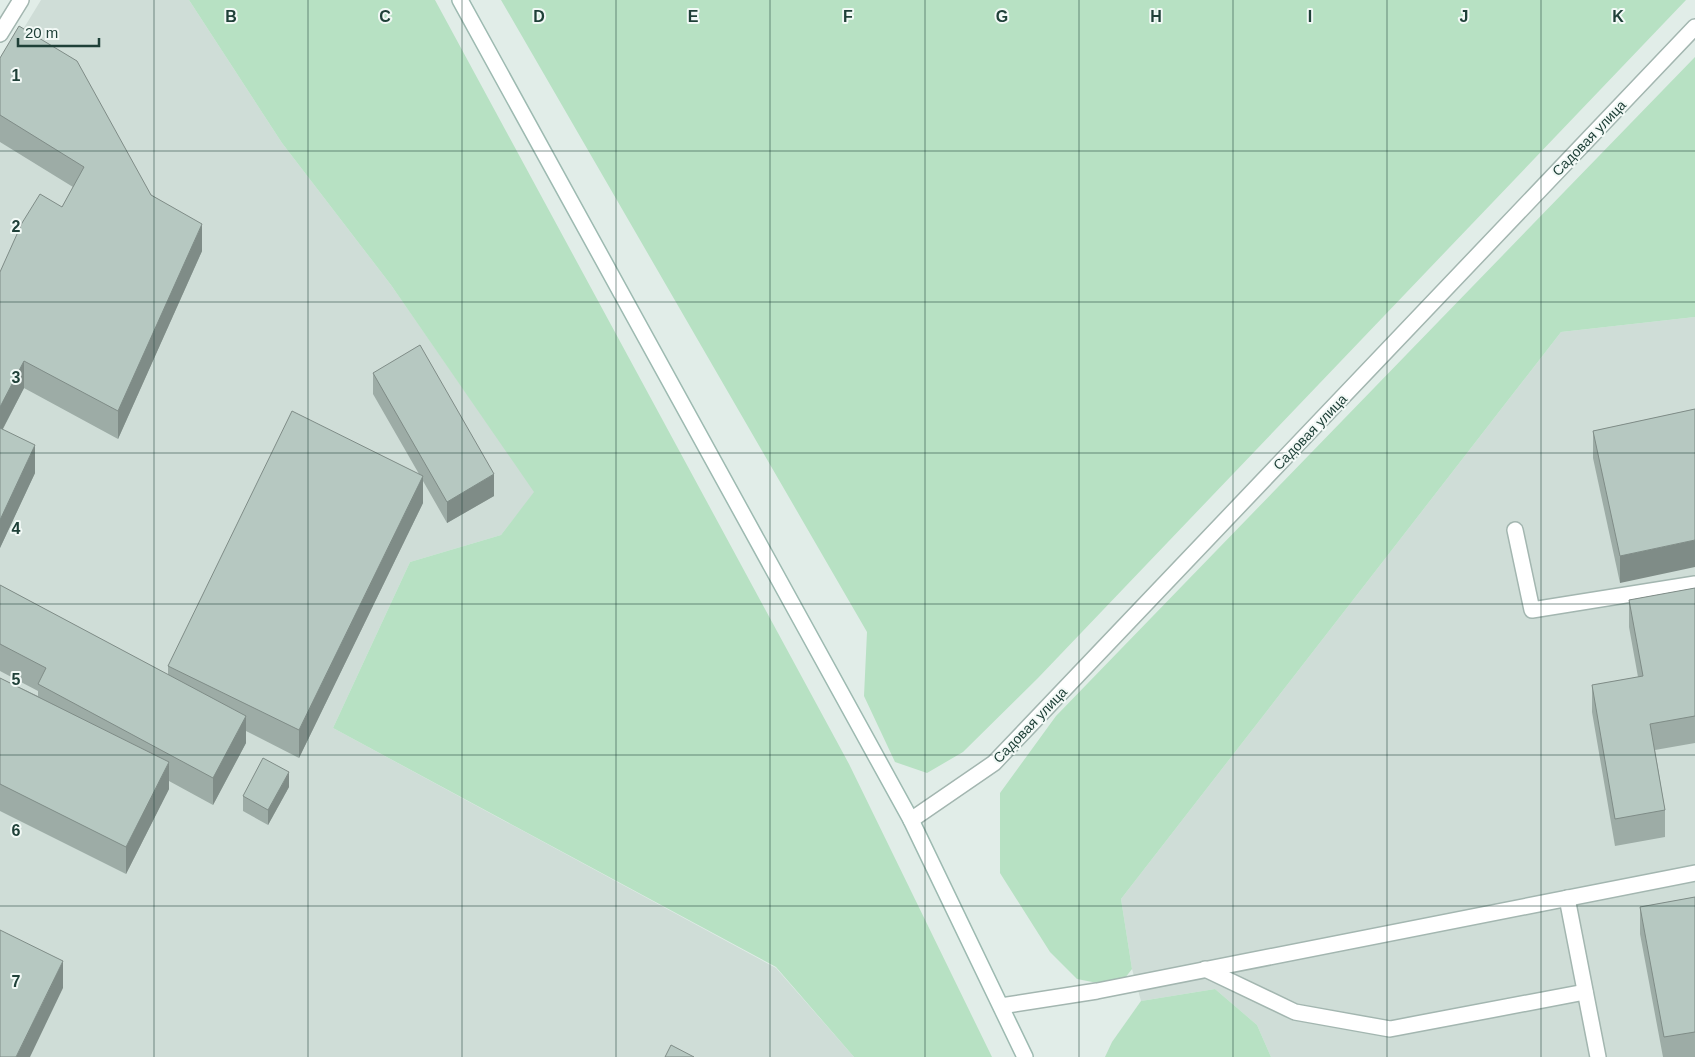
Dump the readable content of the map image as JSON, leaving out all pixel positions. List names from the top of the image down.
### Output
{
  "streets": {
    "street": ["Садовая улица"]
  },
  "scale_bar": "20 m",
  "grid": {
    "columns": [
      "B",
      "C",
      "D",
      "E",
      "F",
      "G",
      "H",
      "I",
      "J",
      "K"
    ],
    "rows": [
      "1",
      "2",
      "3",
      "4",
      "5",
      "6",
      "7"
    ]
  }
}
